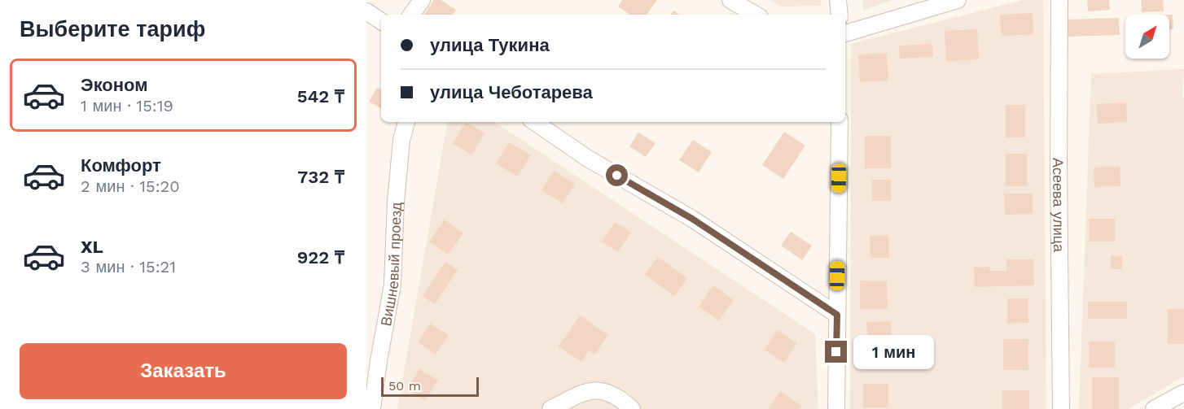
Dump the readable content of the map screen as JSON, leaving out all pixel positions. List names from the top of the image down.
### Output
{
  "streets": {
    "street": ["Асеева улица", "Вишневый проезд"]
  },
  "scale_bar": "50 m",
  "north": "top right",
  "page": {
    "heading": "Выберите тариф",
    "banner": ["улица Тукина", "улица Чеботарева"],
    "list": [
      {
        "name": "Эконом",
        "note": "1 мин · 15:19",
        "value": "542 ₸"
      },
      {
        "name": "Комфорт",
        "note": "2 мин · 15:20",
        "value": "732 ₸"
      },
      {
        "name": "XL",
        "note": "3 мин · 15:21",
        "value": "922 ₸"
      }
    ],
    "buttons": "Заказать",
    "bubble": "1 мин",
    "scale": "50 m"
  }
}
